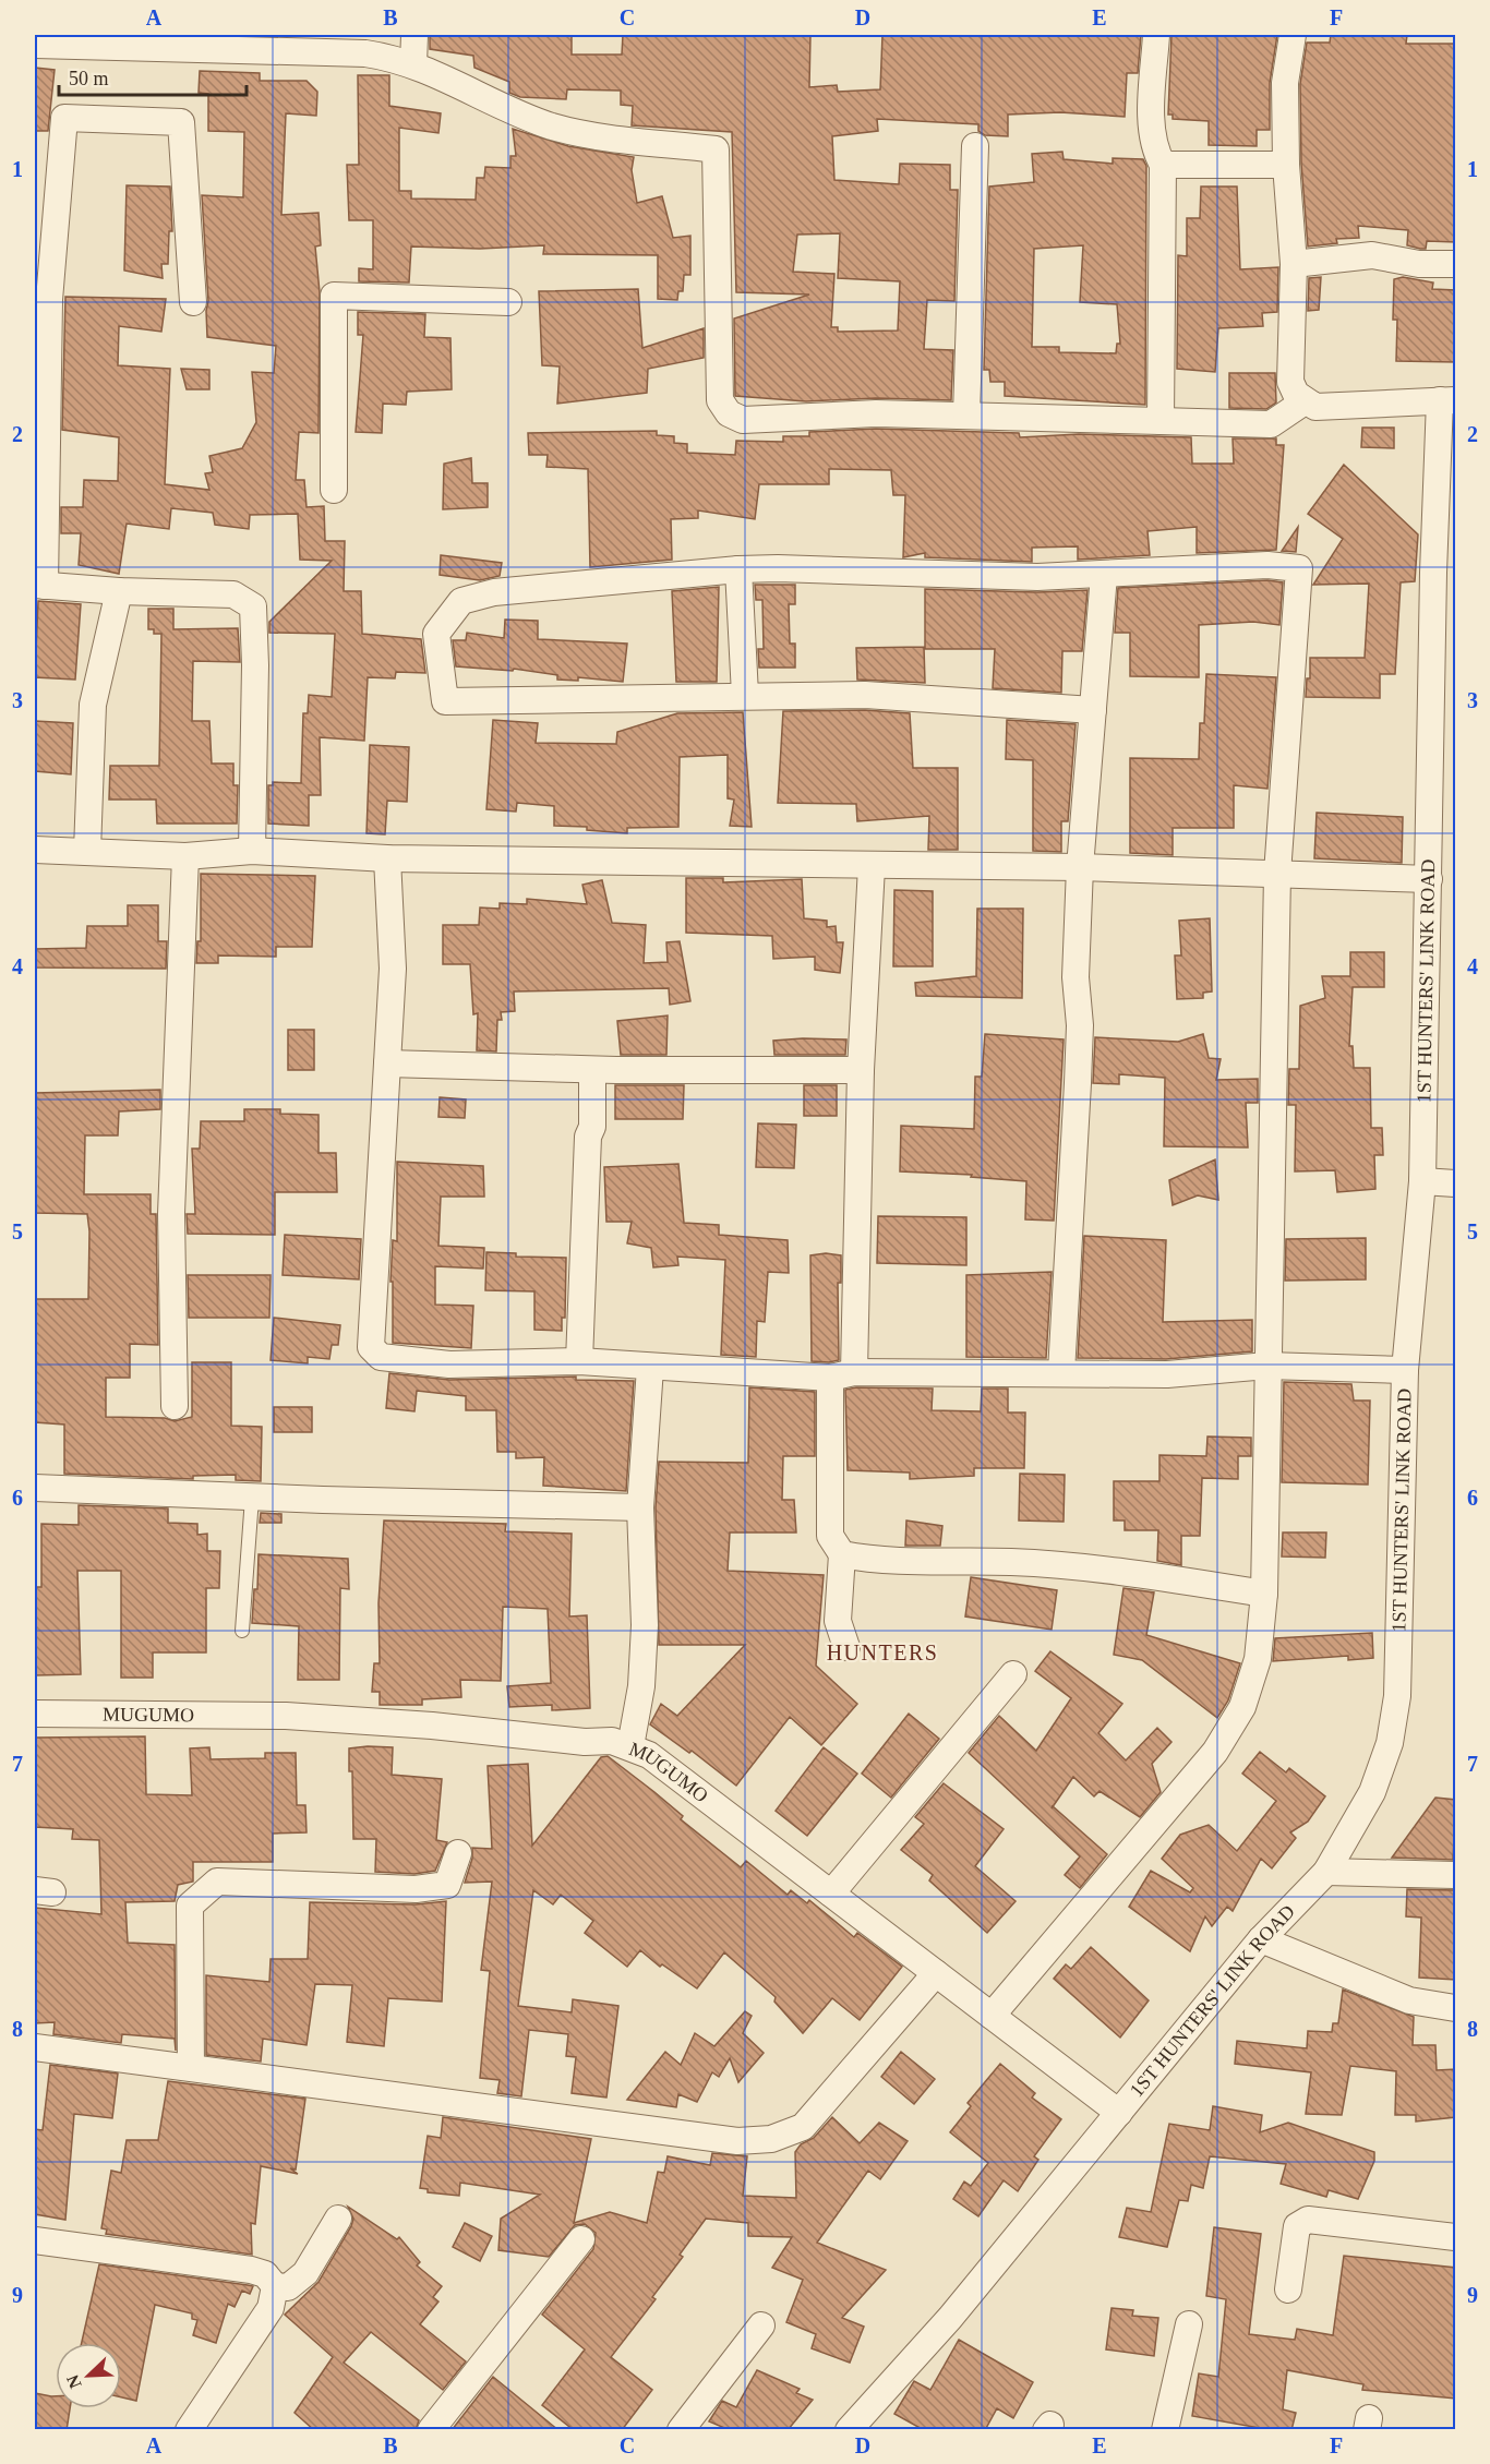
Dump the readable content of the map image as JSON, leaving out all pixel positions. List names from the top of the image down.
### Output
{
  "streets": {
    "street": ["1ST HUNTERS' LINK ROAD", "MUGUMO"]
  },
  "crossings": [
    ["1ST HUNTERS' LINK ROAD", "MUGUMO"]
  ],
  "districts": ["HUNTERS"],
  "scale_bar": "50 m",
  "north": "bottom left",
  "grid": {
    "columns": [
      "A",
      "B",
      "C",
      "D",
      "E",
      "F"
    ],
    "rows": [
      "1",
      "2",
      "3",
      "4",
      "5",
      "6",
      "7",
      "8",
      "9"
    ]
  }
}
